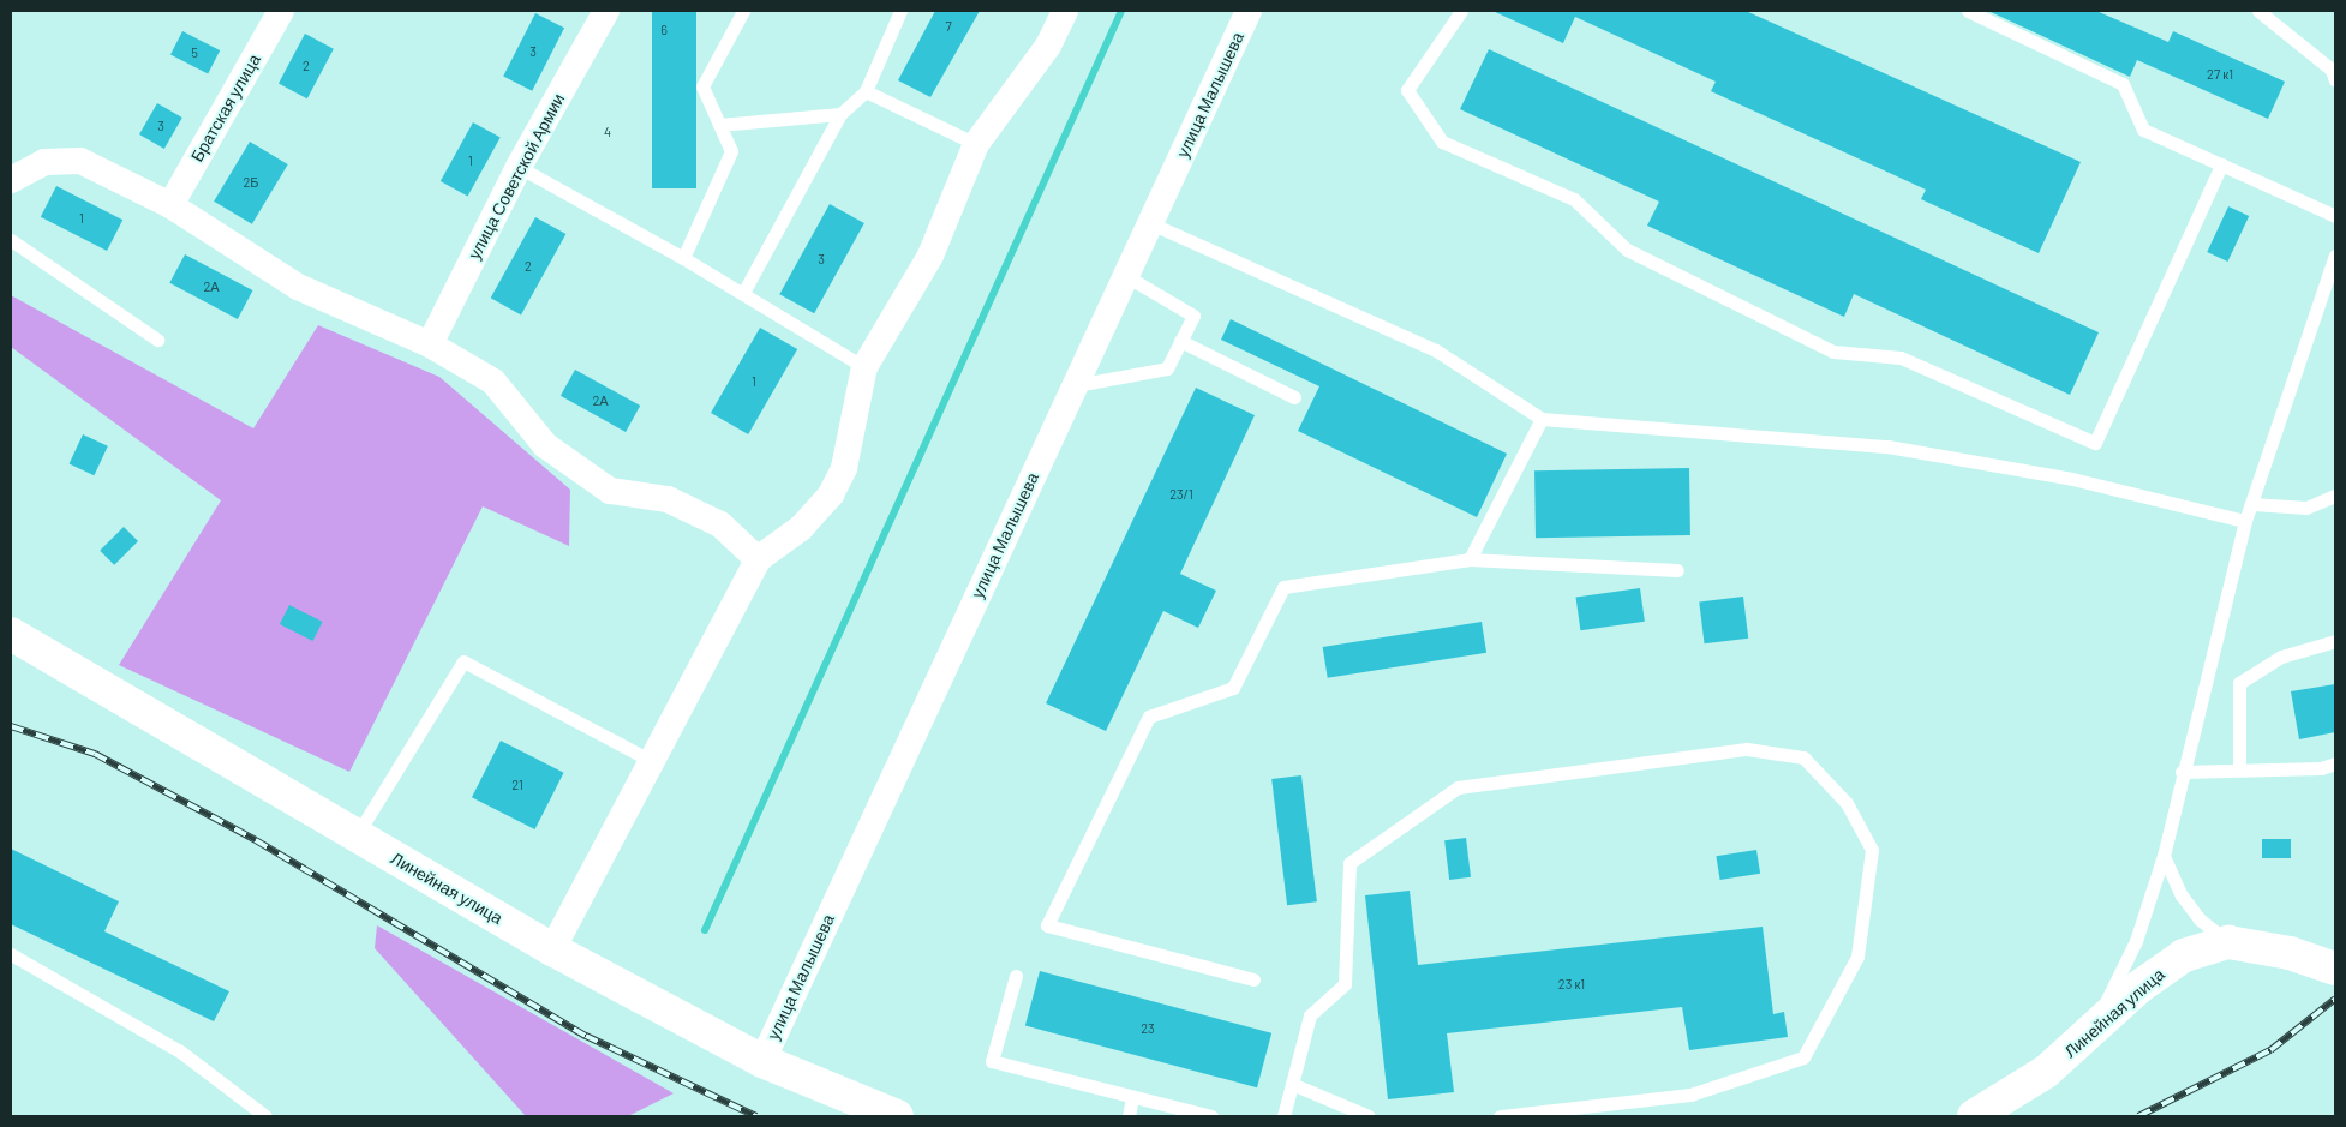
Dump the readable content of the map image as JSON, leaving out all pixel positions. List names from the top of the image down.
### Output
{
  "streets": {
    "main road": ["Линейная улица"],
    "street": ["улица Малышева", "Братская улица", "улица Советской Армии"]
  },
  "crossings": [
    ["улица Малышева", "Линейная улица"]
  ],
  "house_numbers": [
    "7",
    "6",
    "3",
    "5",
    "2",
    "27 к1",
    "3",
    "4",
    "1",
    "2Б",
    "1",
    "3",
    "2",
    "2А",
    "1",
    "2А",
    "23/1",
    "21",
    "23 к1",
    "23"
  ]
}
